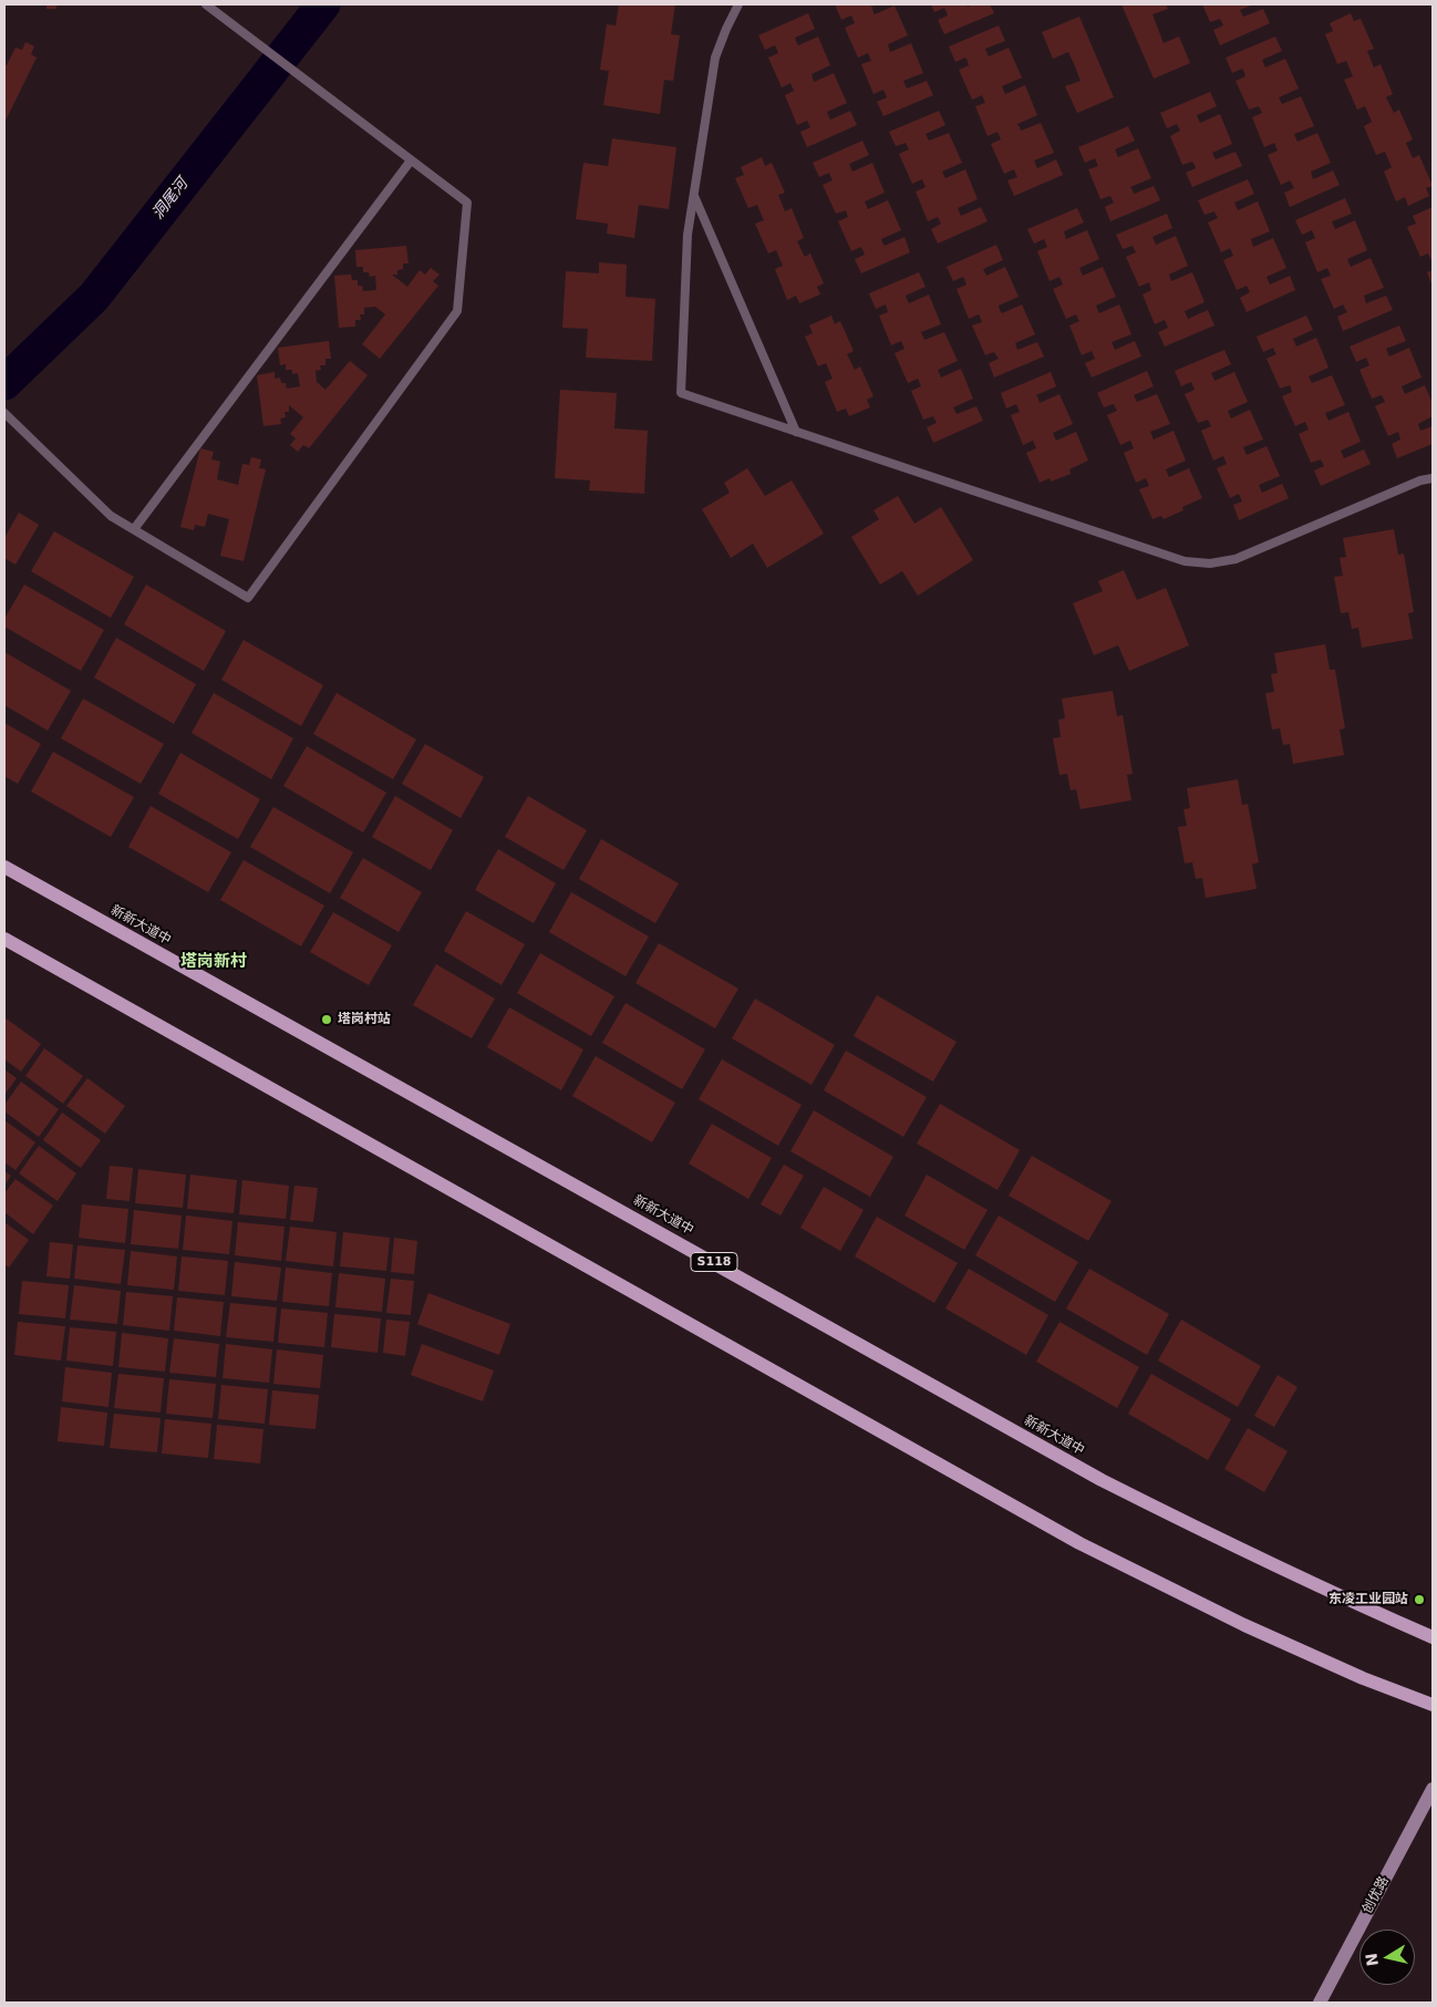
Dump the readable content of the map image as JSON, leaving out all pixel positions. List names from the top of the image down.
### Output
{
  "streets": {
    "main road": ["新新大道中", "S118"],
    "street": ["创优路"]
  },
  "districts": ["塔岗新村"],
  "water": ["洞尾河"],
  "places": ["塔岗村站", "东凌工业园站"],
  "north": "left"
}
